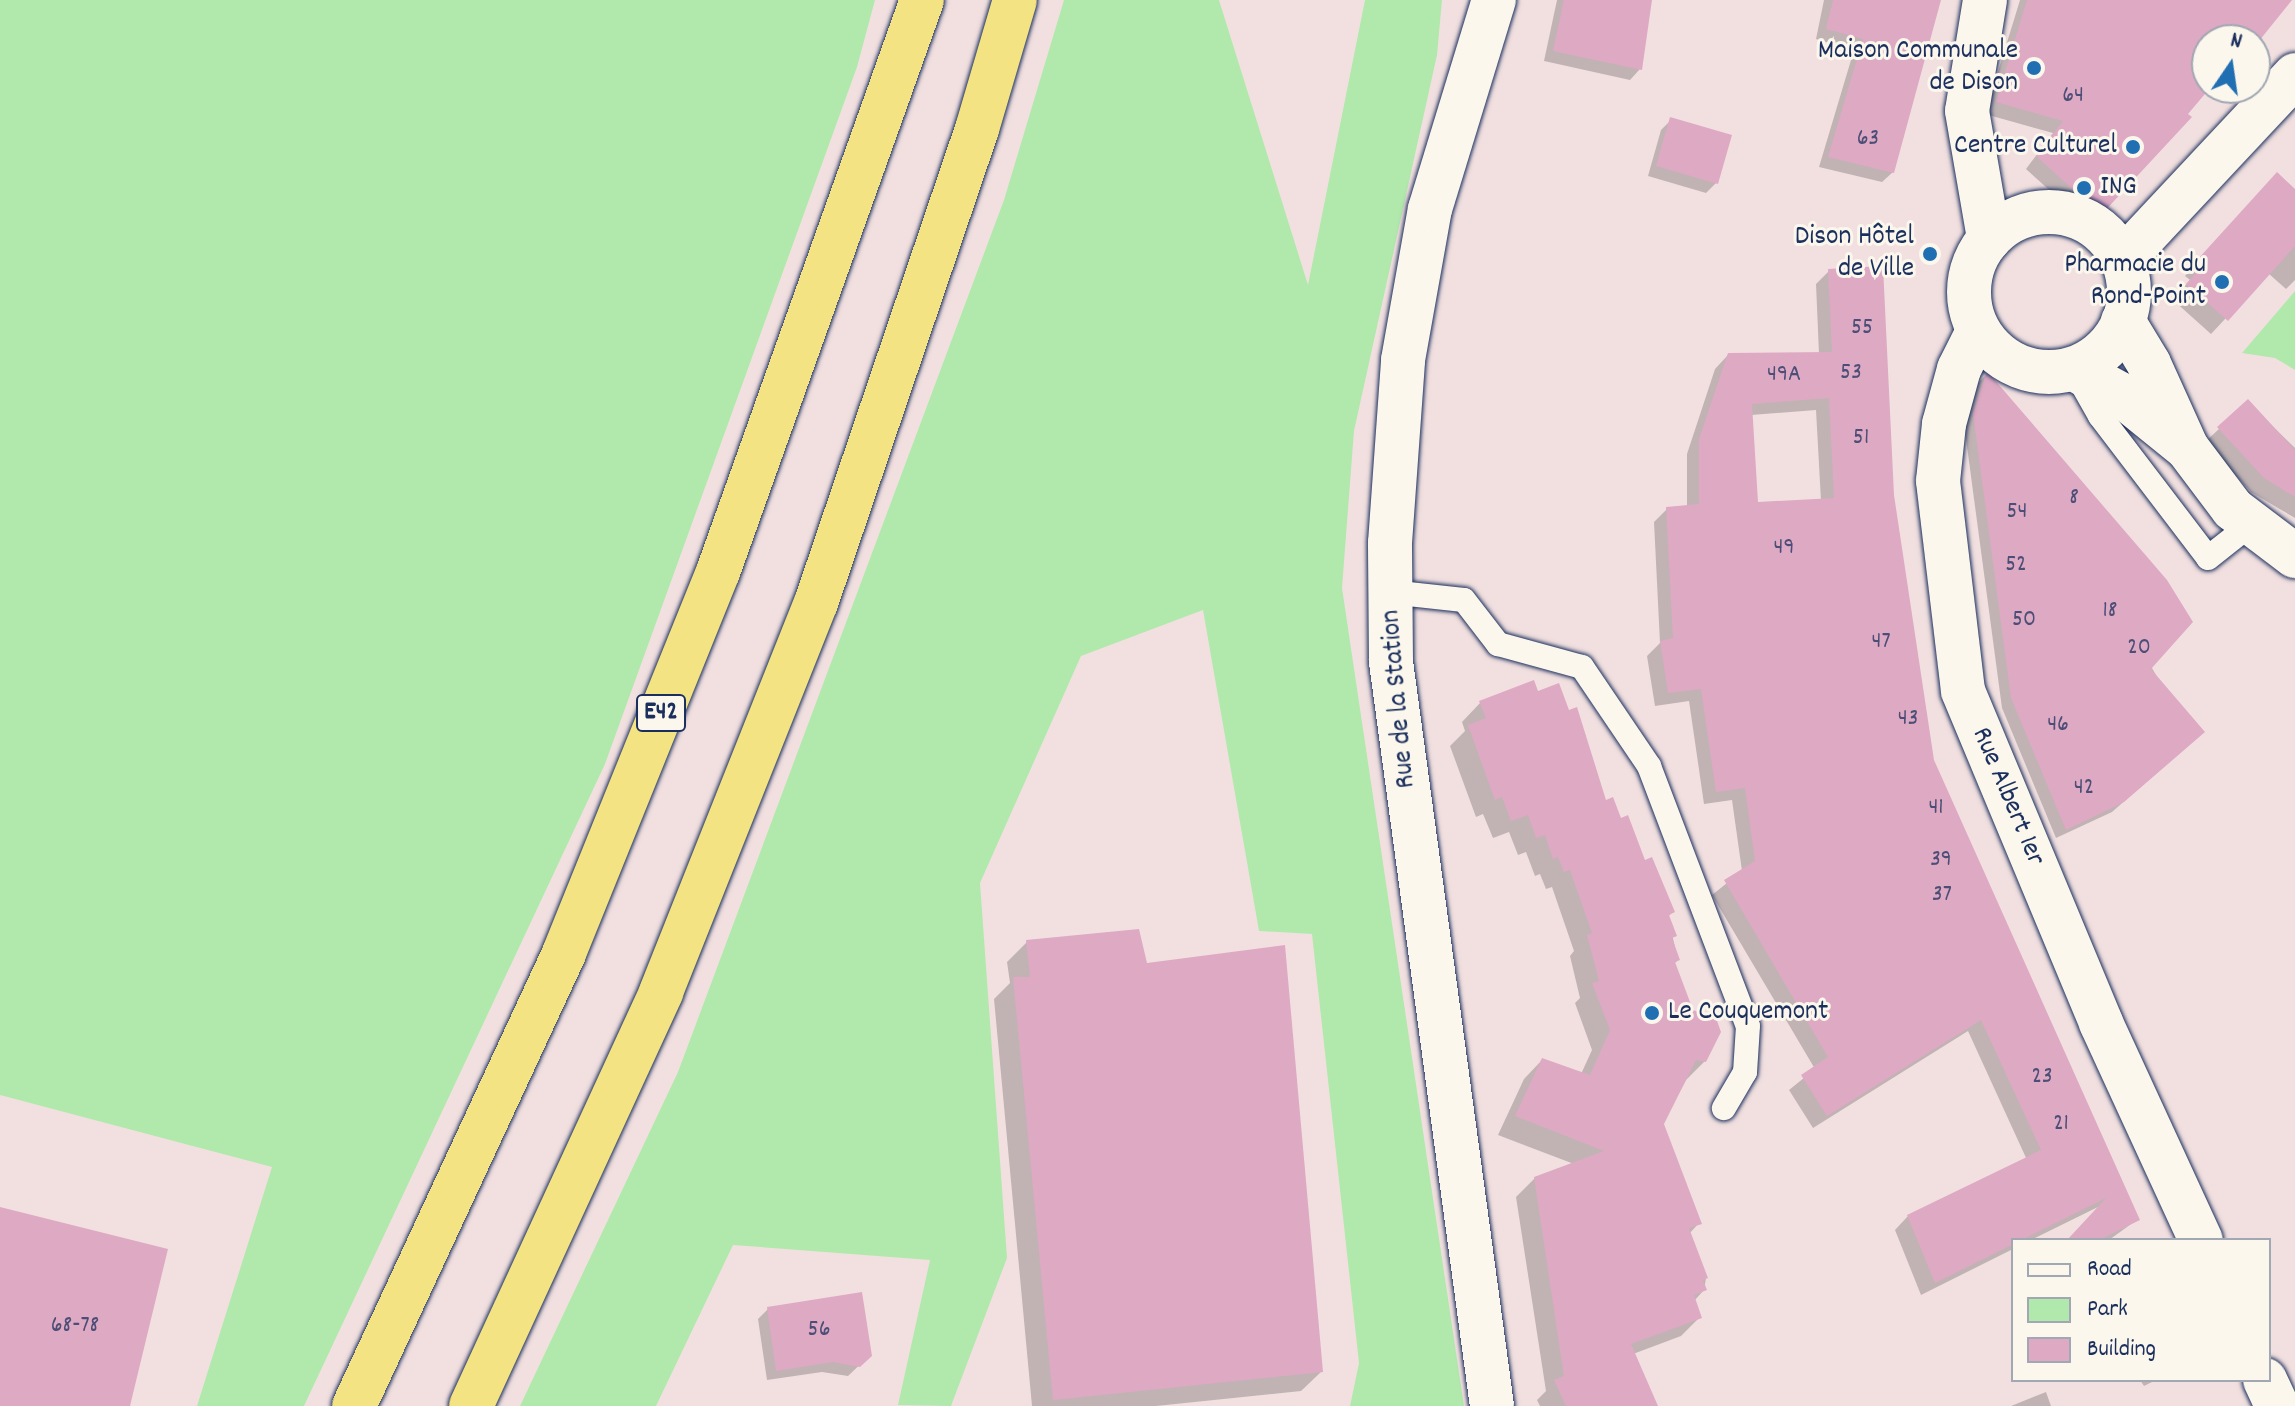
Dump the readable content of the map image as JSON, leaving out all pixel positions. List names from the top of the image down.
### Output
{
  "streets": {
    "highway": ["E42"],
    "main road": ["Rue de la Station", "Rue Albert 1er"]
  },
  "places": [
    "Maison Communale de Dison",
    "Centre Culturel",
    "ING",
    "Dison Hôtel de Ville",
    "Pharmacie du Rond-Point",
    "Le Couquemont"
  ],
  "house_numbers": [
    "64",
    "63",
    "55",
    "53",
    "49A",
    "51",
    "8",
    "54",
    "49",
    "52",
    "18",
    "50",
    "47",
    "20",
    "43",
    "46",
    "42",
    "41",
    "39",
    "37",
    "23",
    "21",
    "68-78",
    "56"
  ],
  "legend": ["Road", "Park", "Building"],
  "north": "top"
}
